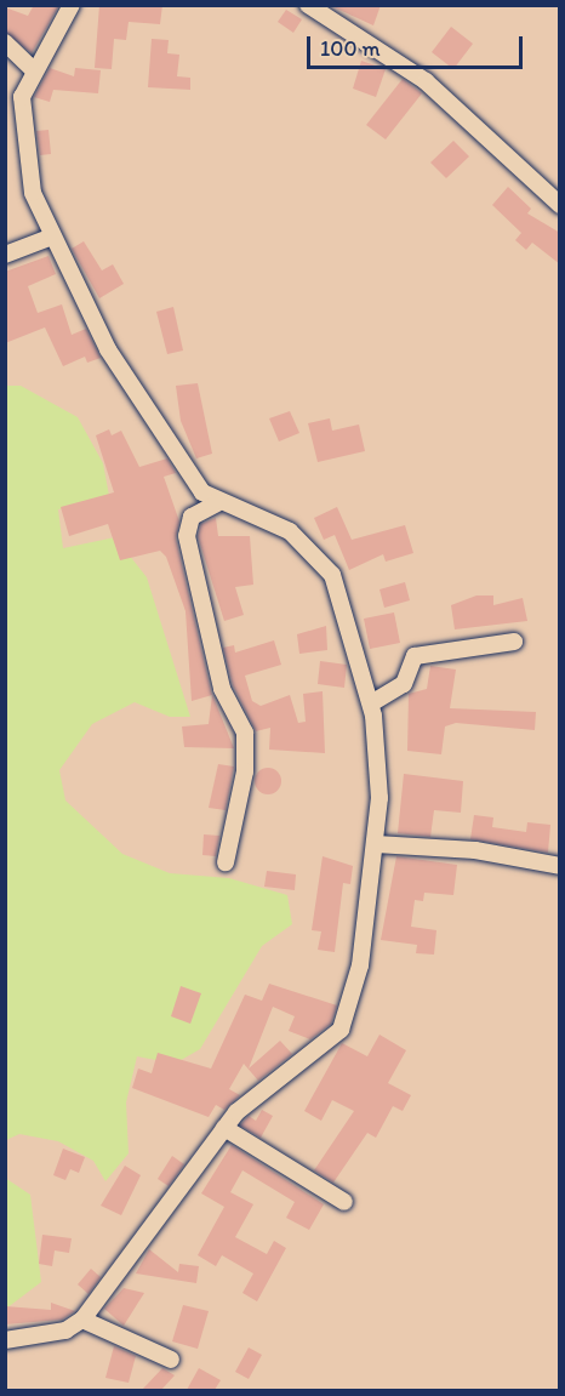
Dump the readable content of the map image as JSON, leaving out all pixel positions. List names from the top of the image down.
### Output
{
  "scale_bar": "100 m"
}
